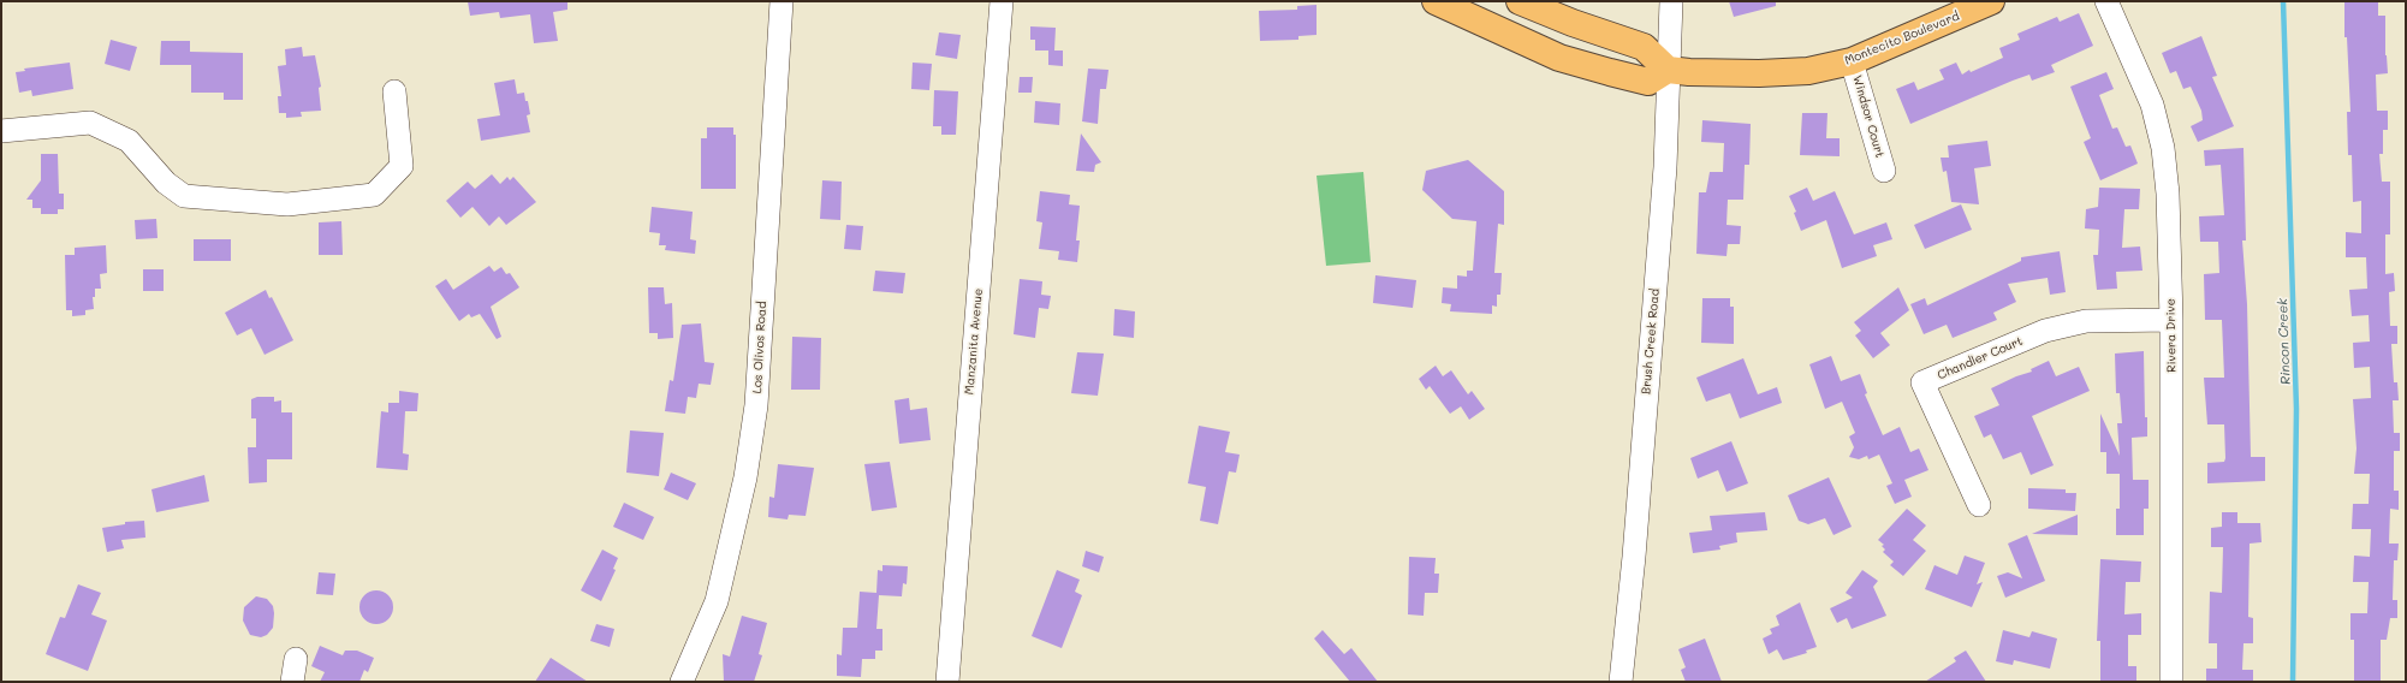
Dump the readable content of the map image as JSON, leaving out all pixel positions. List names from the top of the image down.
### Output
{
  "streets": {
    "main road": ["Montecito Boulevard"],
    "street": [
      "Windsor Court",
      "Rivera Drive",
      "Manzanita Avenue",
      "Brush Creek Road",
      "Los Olivos Road",
      "Chandler Court"
    ]
  },
  "crossings": [
    ["Montecito Boulevard", "Windsor Court"],
    ["Montecito Boulevard", "Brush Creek Road"],
    ["Rivera Drive", "Chandler Court"]
  ],
  "water": ["Rincon Creek"]
}
